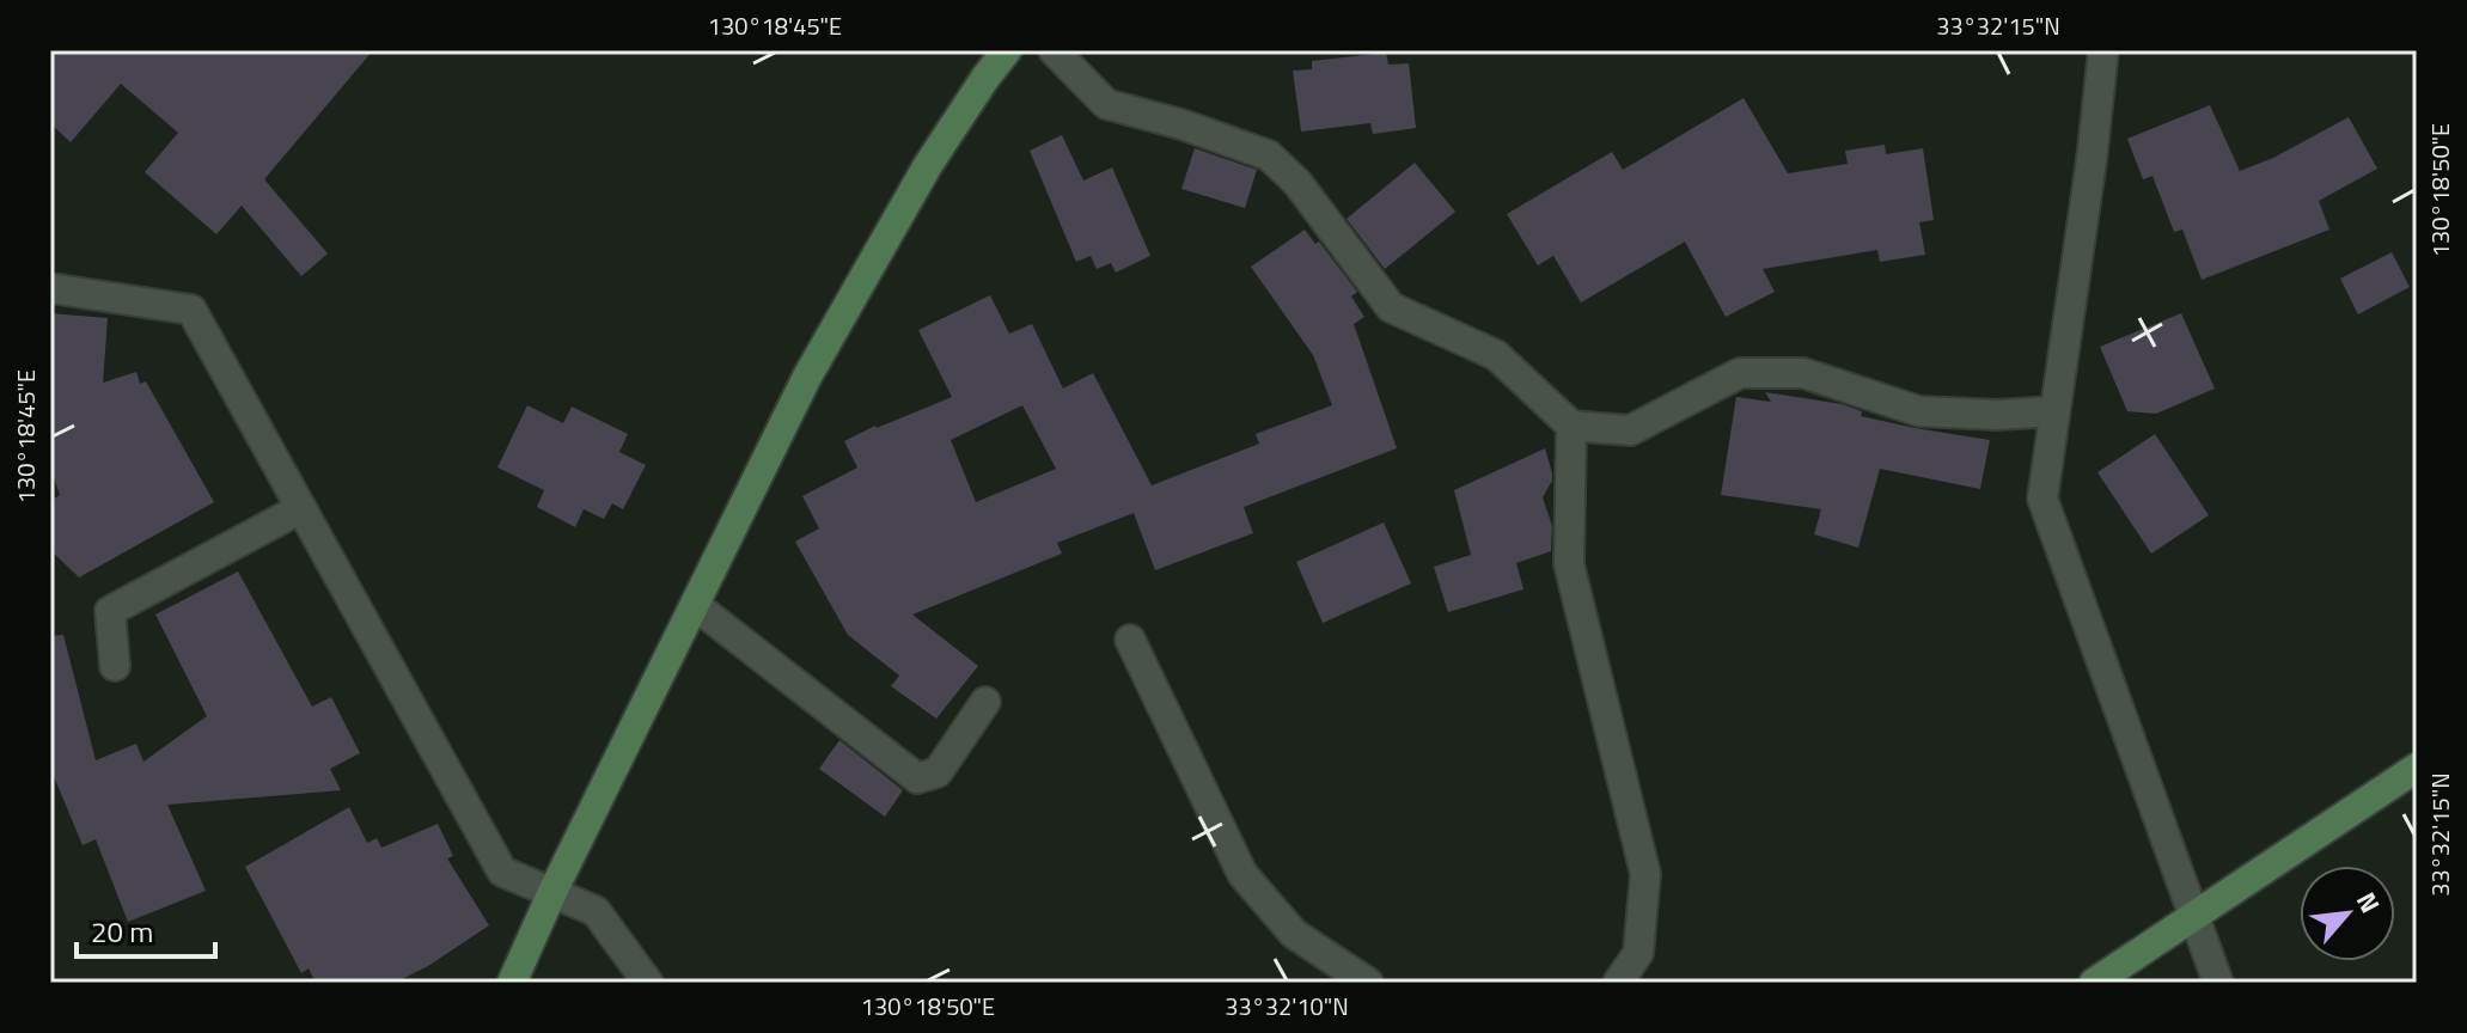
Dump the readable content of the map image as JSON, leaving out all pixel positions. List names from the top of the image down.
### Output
{
  "scale_bar": "20 m",
  "north": "top right",
  "coordinates": [
    "130°18'45\"E",
    "33°32'15\"N",
    "130°18'50\"E",
    "33°32'10\"N"
  ]
}
